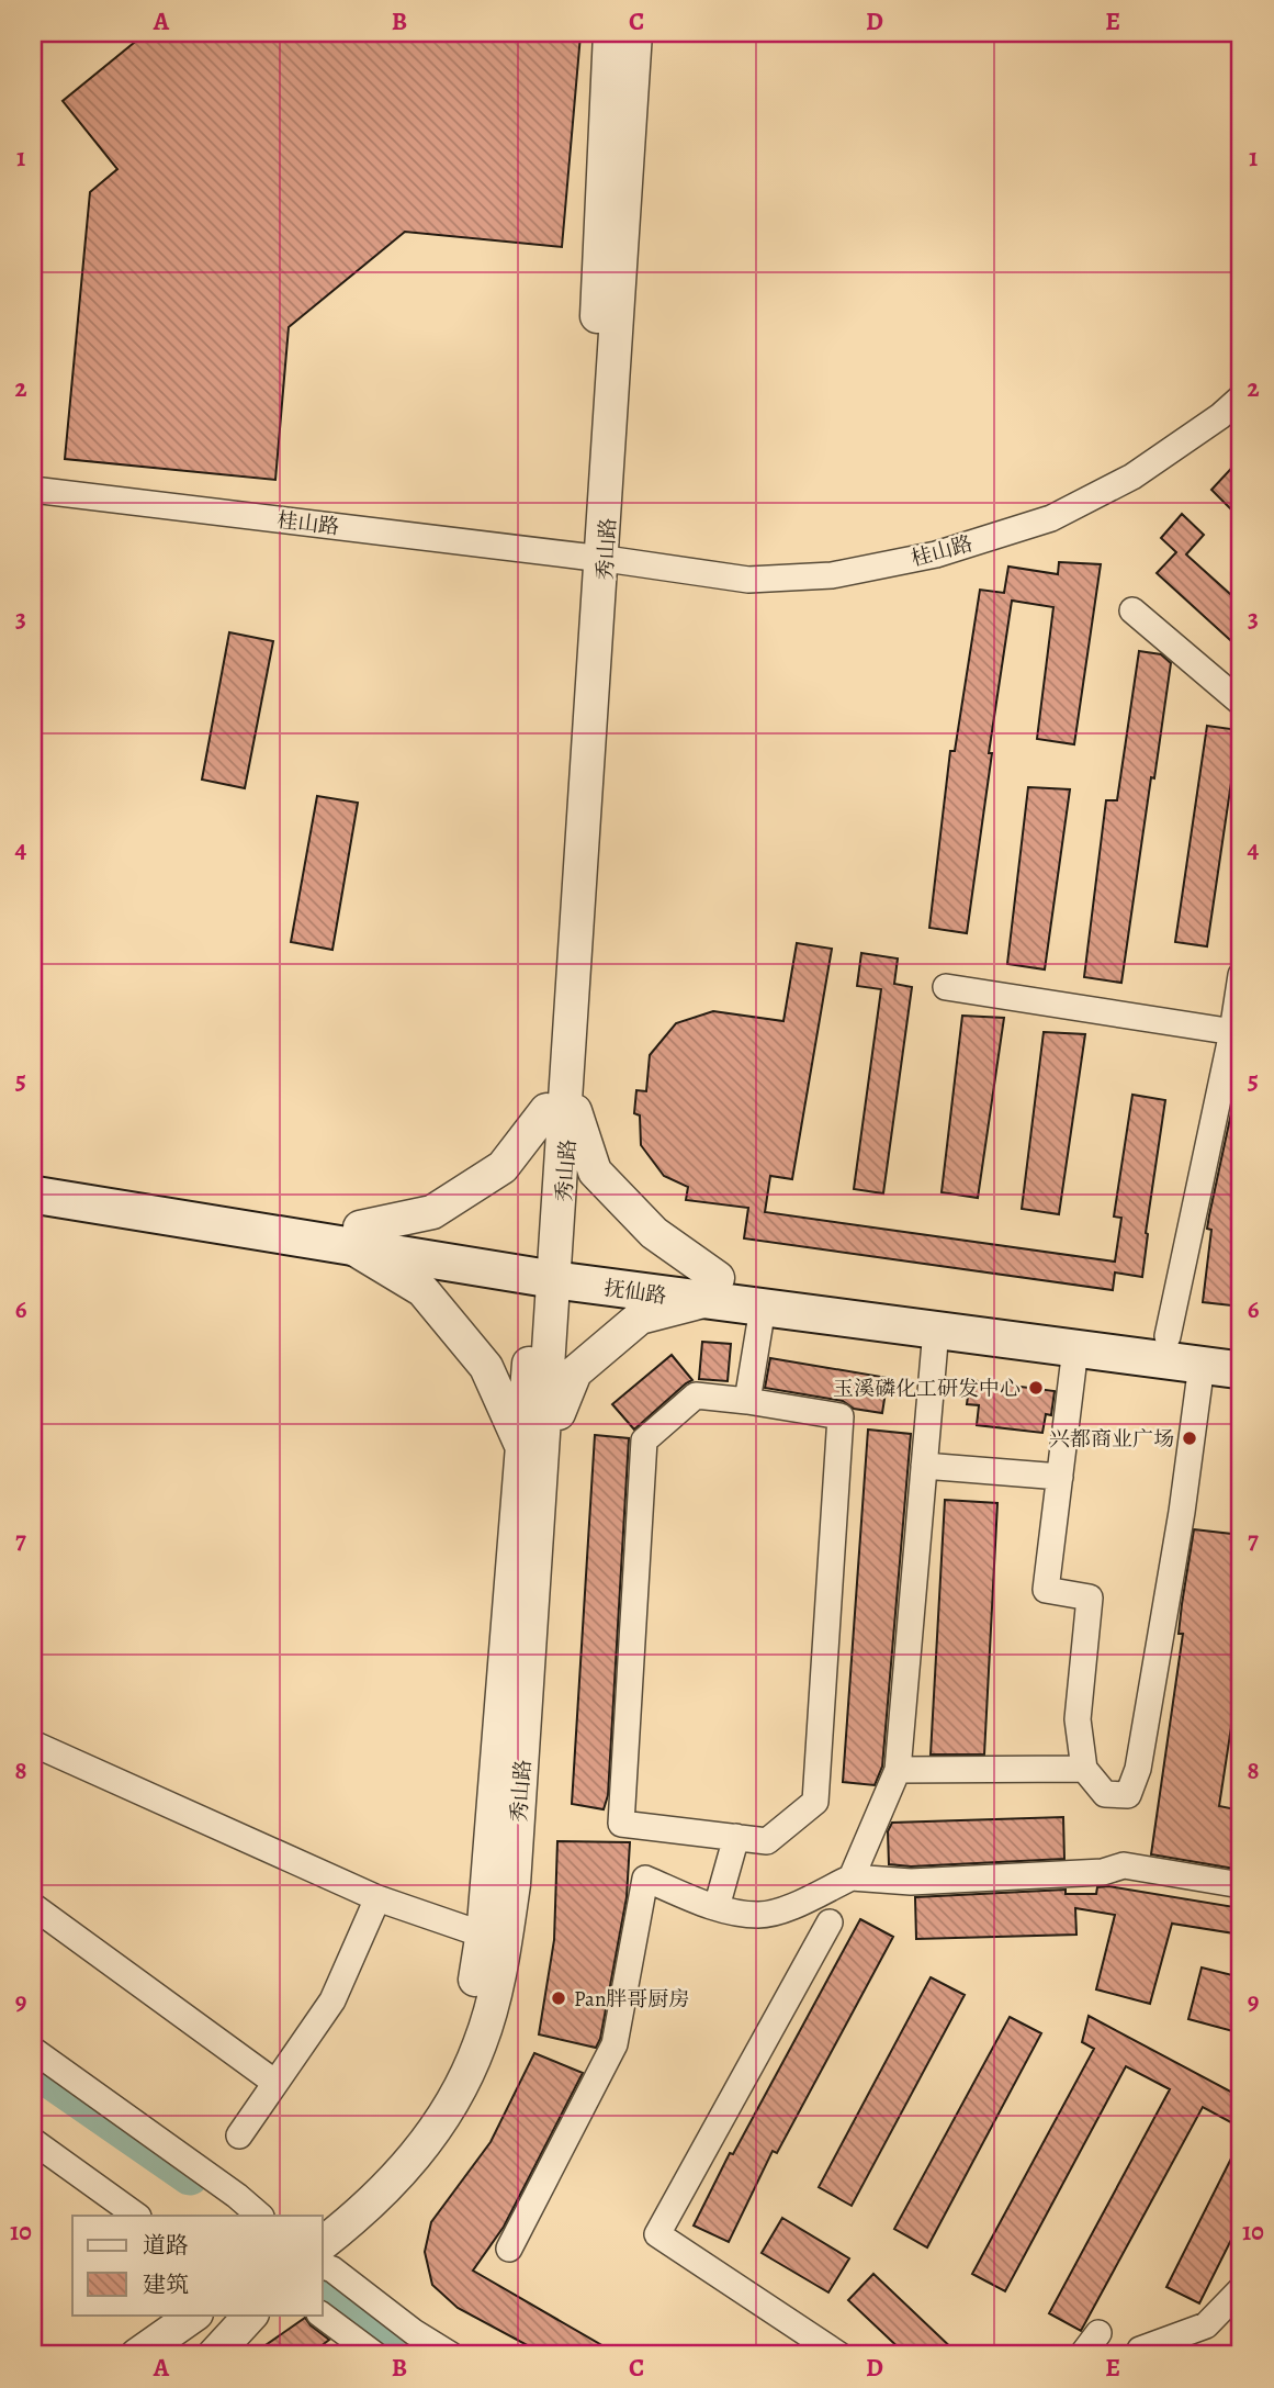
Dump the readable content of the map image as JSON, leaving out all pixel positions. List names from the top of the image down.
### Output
{
  "streets": {
    "main road": ["抚仙路"],
    "street": ["桂山路", "秀山路"]
  },
  "crossings": [
    ["桂山路", "秀山路"],
    ["秀山路", "抚仙路"]
  ],
  "places": ["玉溪磷化工研发中心", "兴都商业广场", "Pan胖哥厨房"],
  "legend": ["道路", "建筑"],
  "grid": {
    "columns": [
      "A",
      "B",
      "C",
      "D",
      "E"
    ],
    "rows": [
      "1",
      "2",
      "3",
      "4",
      "5",
      "6",
      "7",
      "8",
      "9",
      "10"
    ]
  }
}
